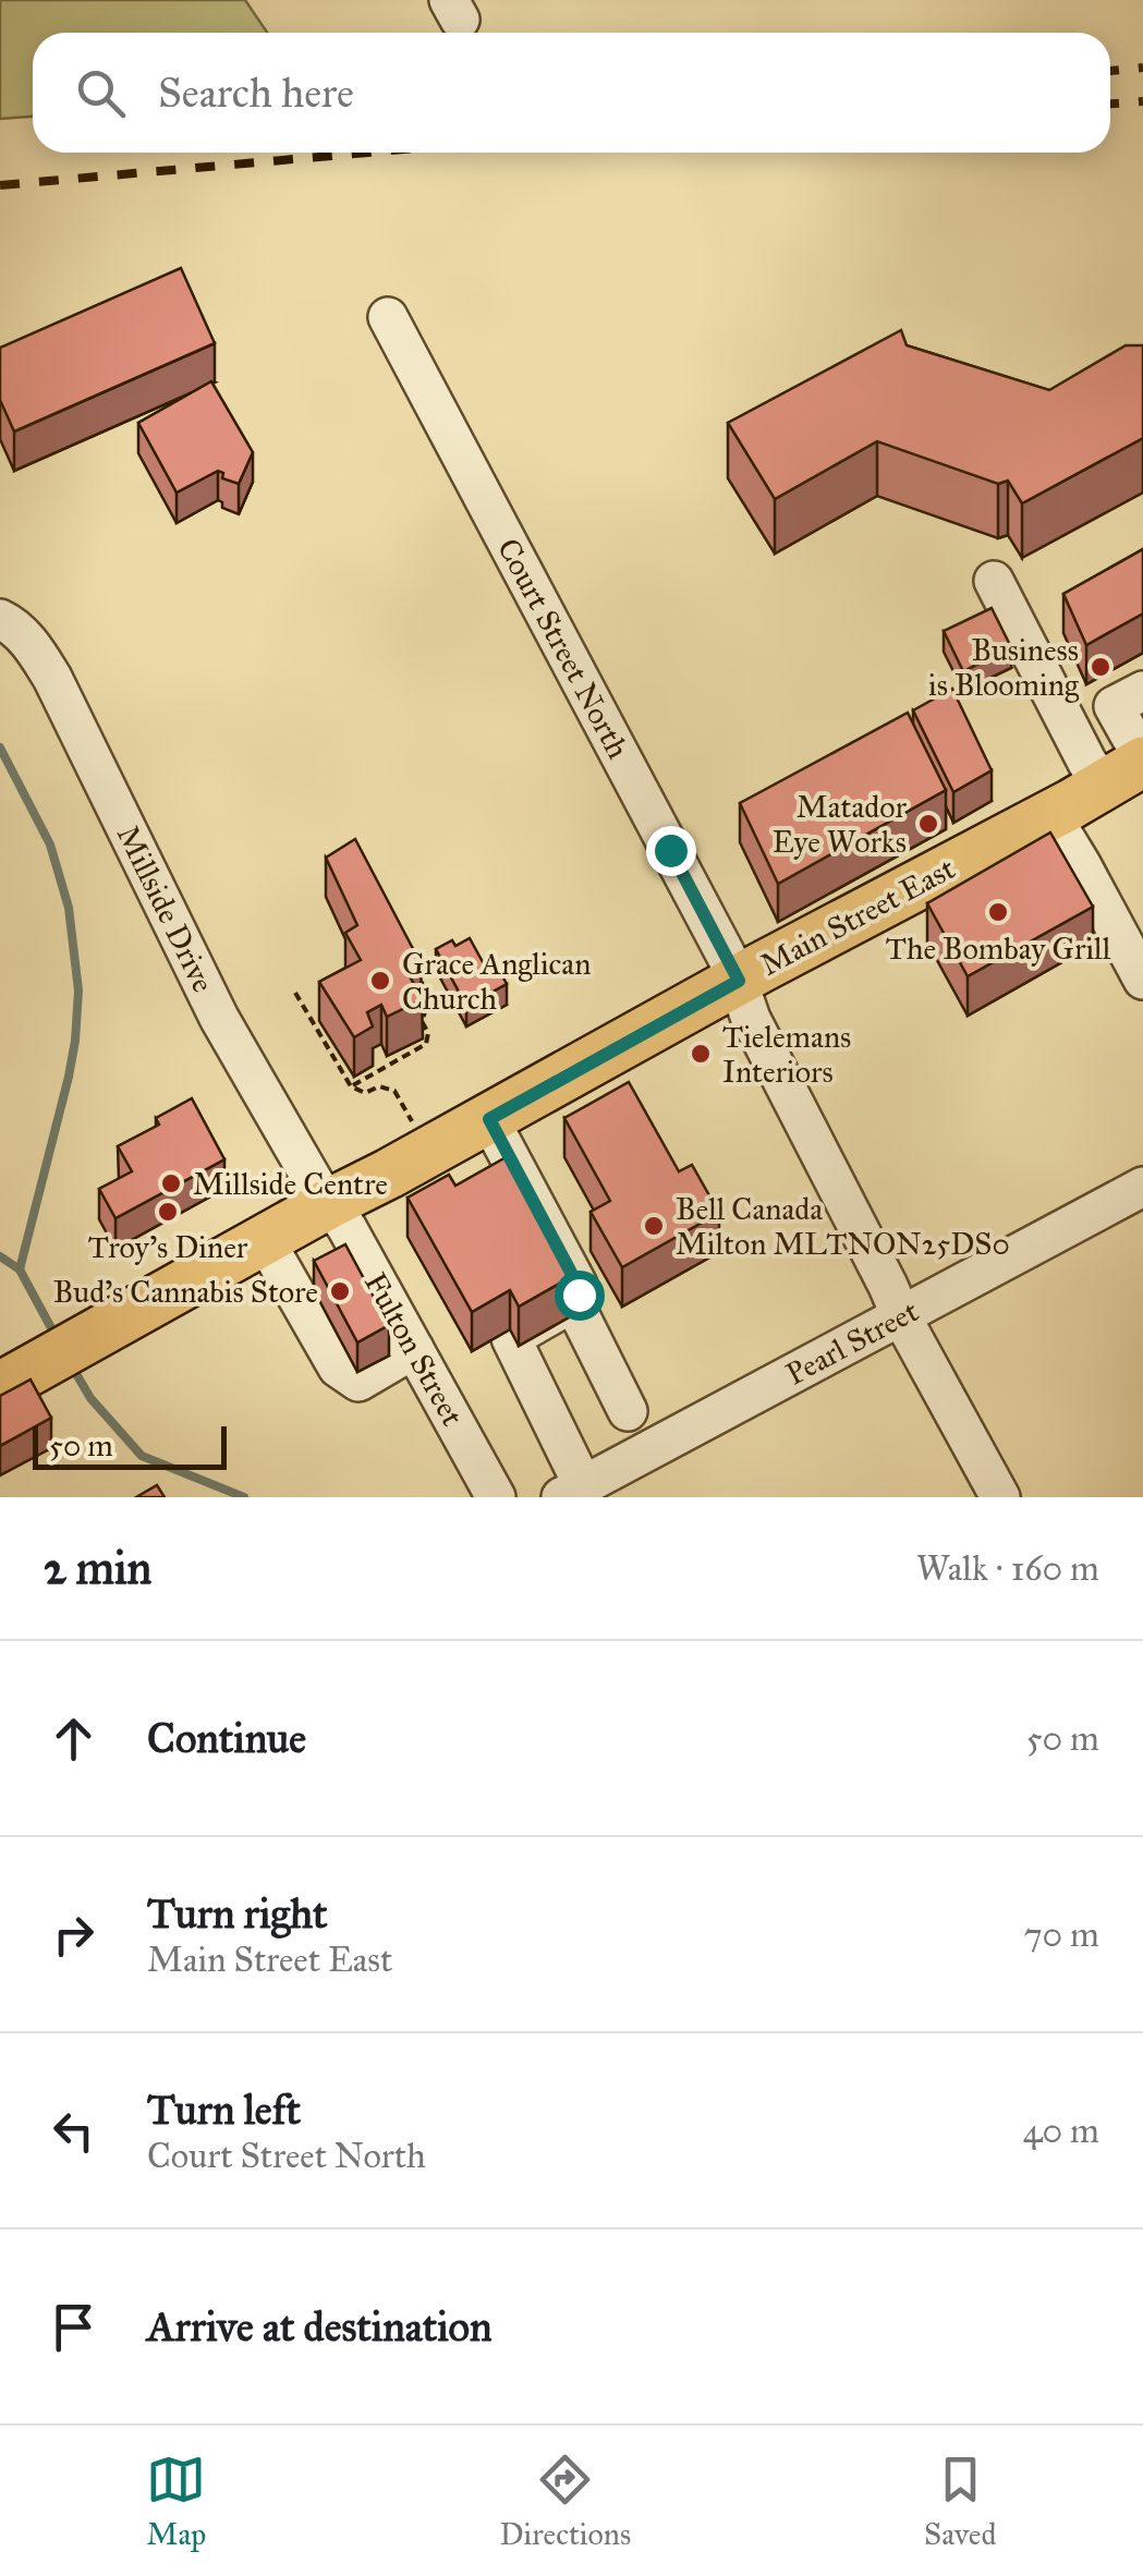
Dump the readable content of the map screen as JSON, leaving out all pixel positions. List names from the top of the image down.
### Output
{
  "streets": {
    "main road": ["Main Street East"],
    "street": [
      "Court Street North",
      "Millside Drive",
      "Pearl Street",
      "Fulton Street"
    ]
  },
  "crossings": [
    ["Court Street North", "Main Street East"],
    ["Court Street North", "Pearl Street"],
    ["Millside Drive", "Main Street East"],
    ["Millside Drive", "Fulton Street"],
    ["Main Street East", "Fulton Street"]
  ],
  "places": [
    "Business is Blooming",
    "Matador Eye Works",
    "The Bombay Grill",
    "Grace Anglican Church",
    "Tielemans Interiors",
    "Millside Centre",
    "Troy's Diner",
    "Bell Canada Milton MLTNON25DS0",
    "Bud’s Cannabis Store"
  ],
  "scale_bar": "50 m",
  "page": {
    "search": "Search here",
    "scale": "50 m",
    "heading": ["2 min", "Walk · 160 m"],
    "list": [
      ["Continue", "50 m"],
      ["Turn right", "Main Street East", "70 m"],
      ["Turn left", "Court Street North", "40 m"],
      "Arrive at destination"
    ],
    "nav": ["Map", "Directions", "Saved"]
  }
}
